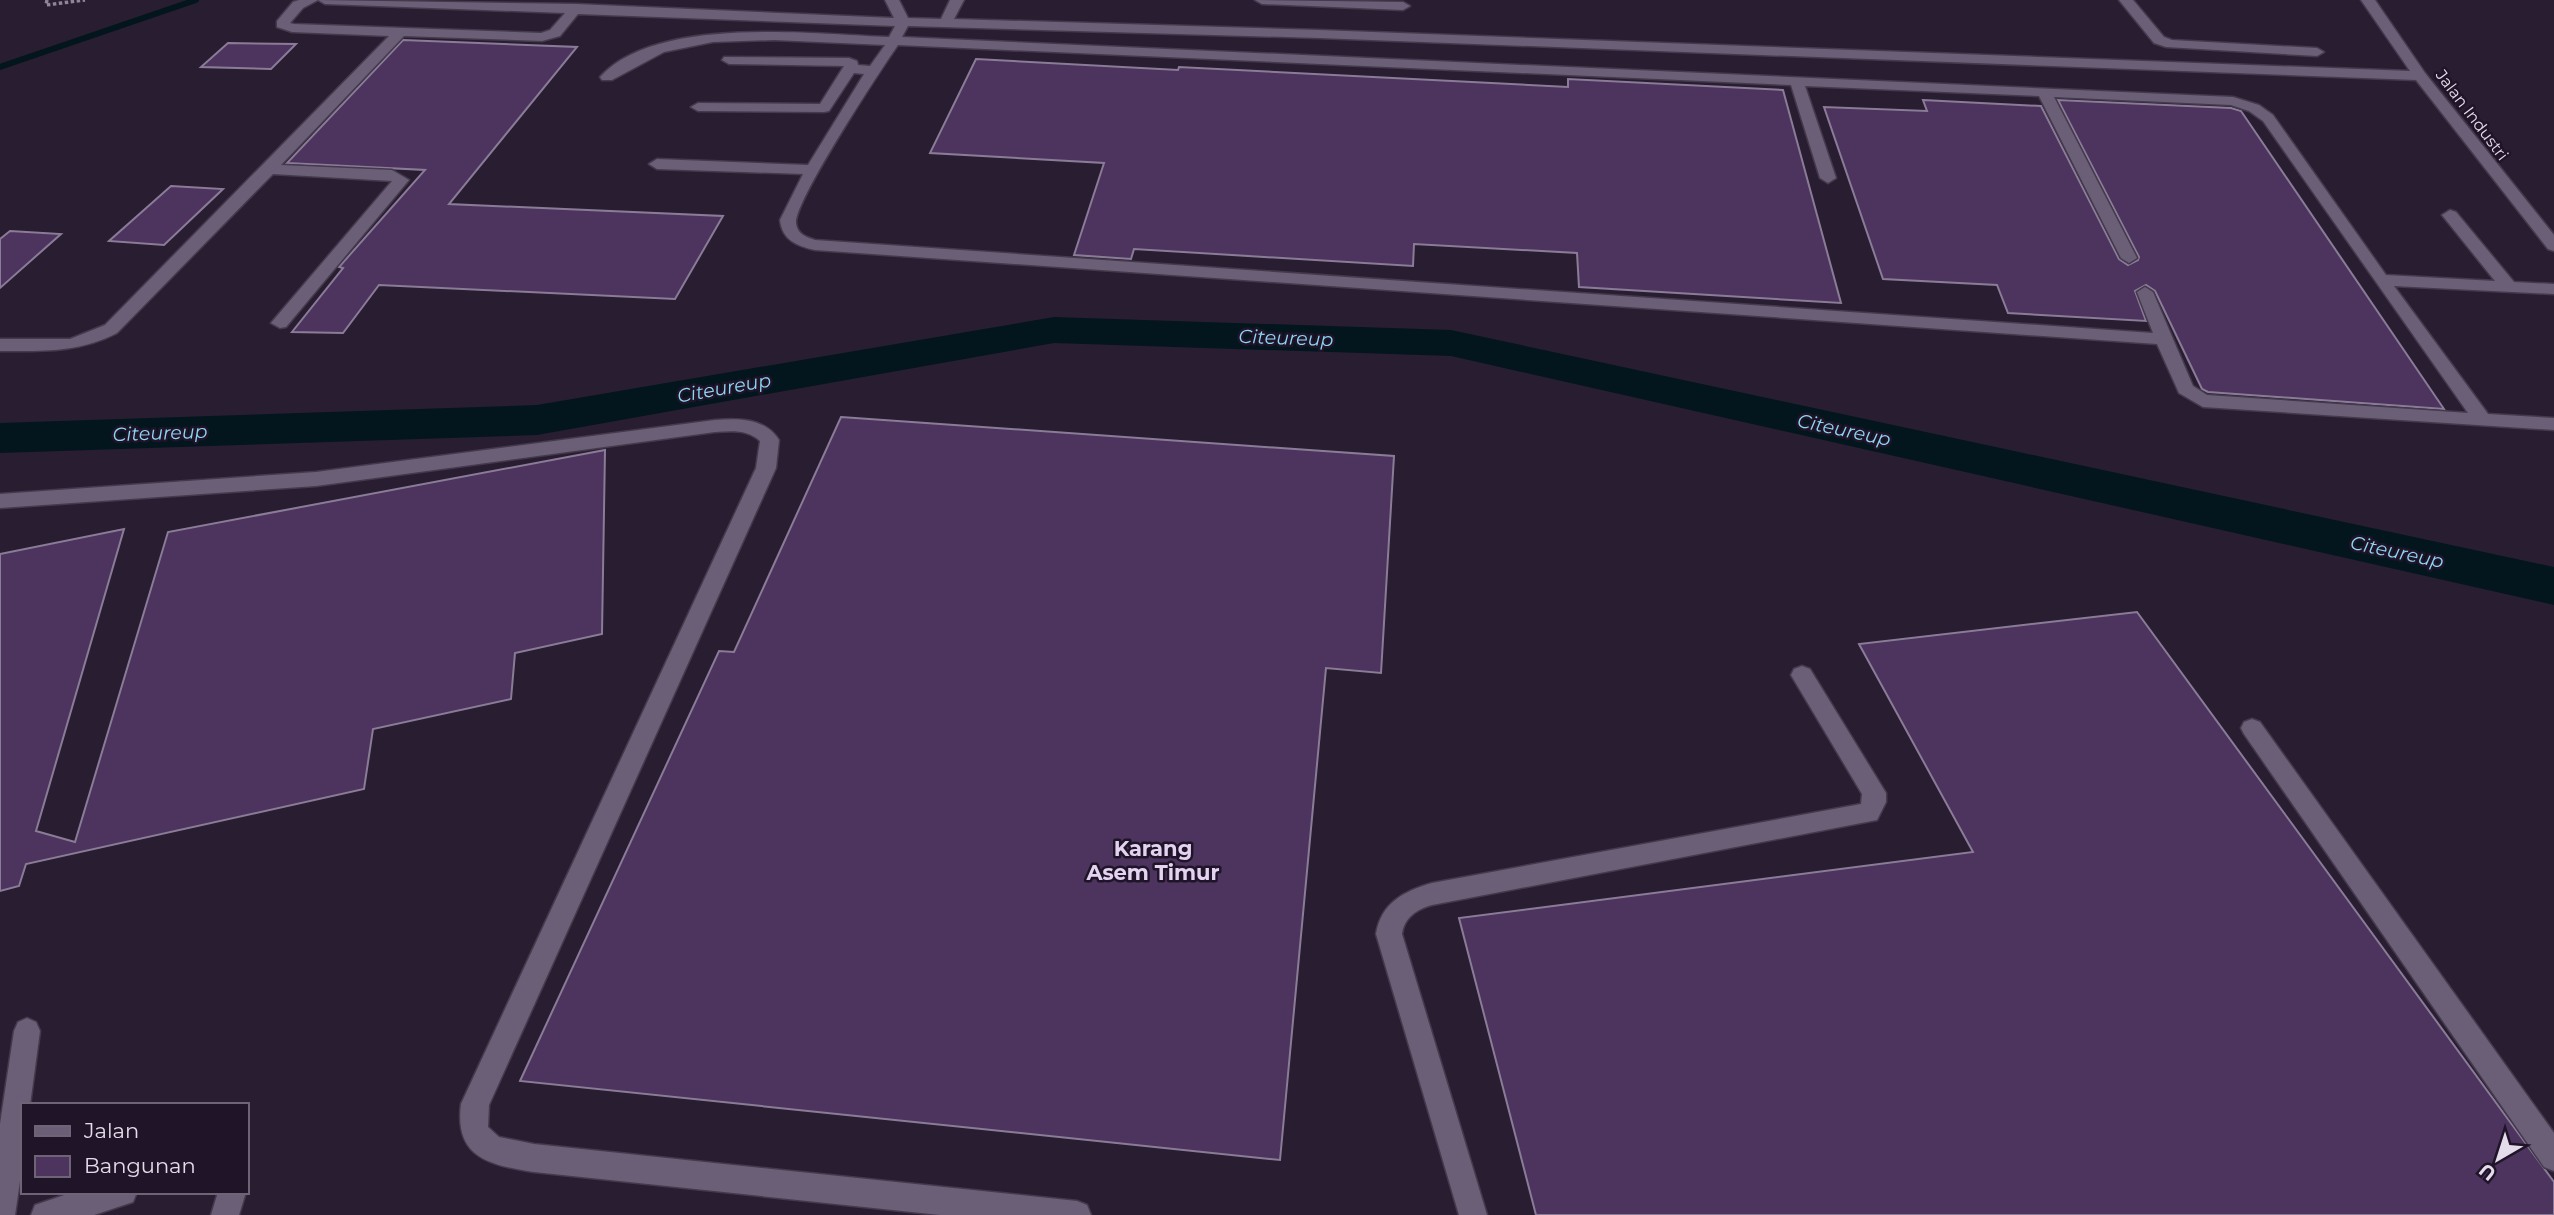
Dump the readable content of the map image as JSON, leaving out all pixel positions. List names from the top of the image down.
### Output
{
  "streets": {
    "street": ["Jalan Industri"]
  },
  "districts": ["Karang Asem Timur"],
  "water": ["Citeureup"],
  "legend": ["Jalan", "Bangunan"],
  "north": "bottom left"
}
